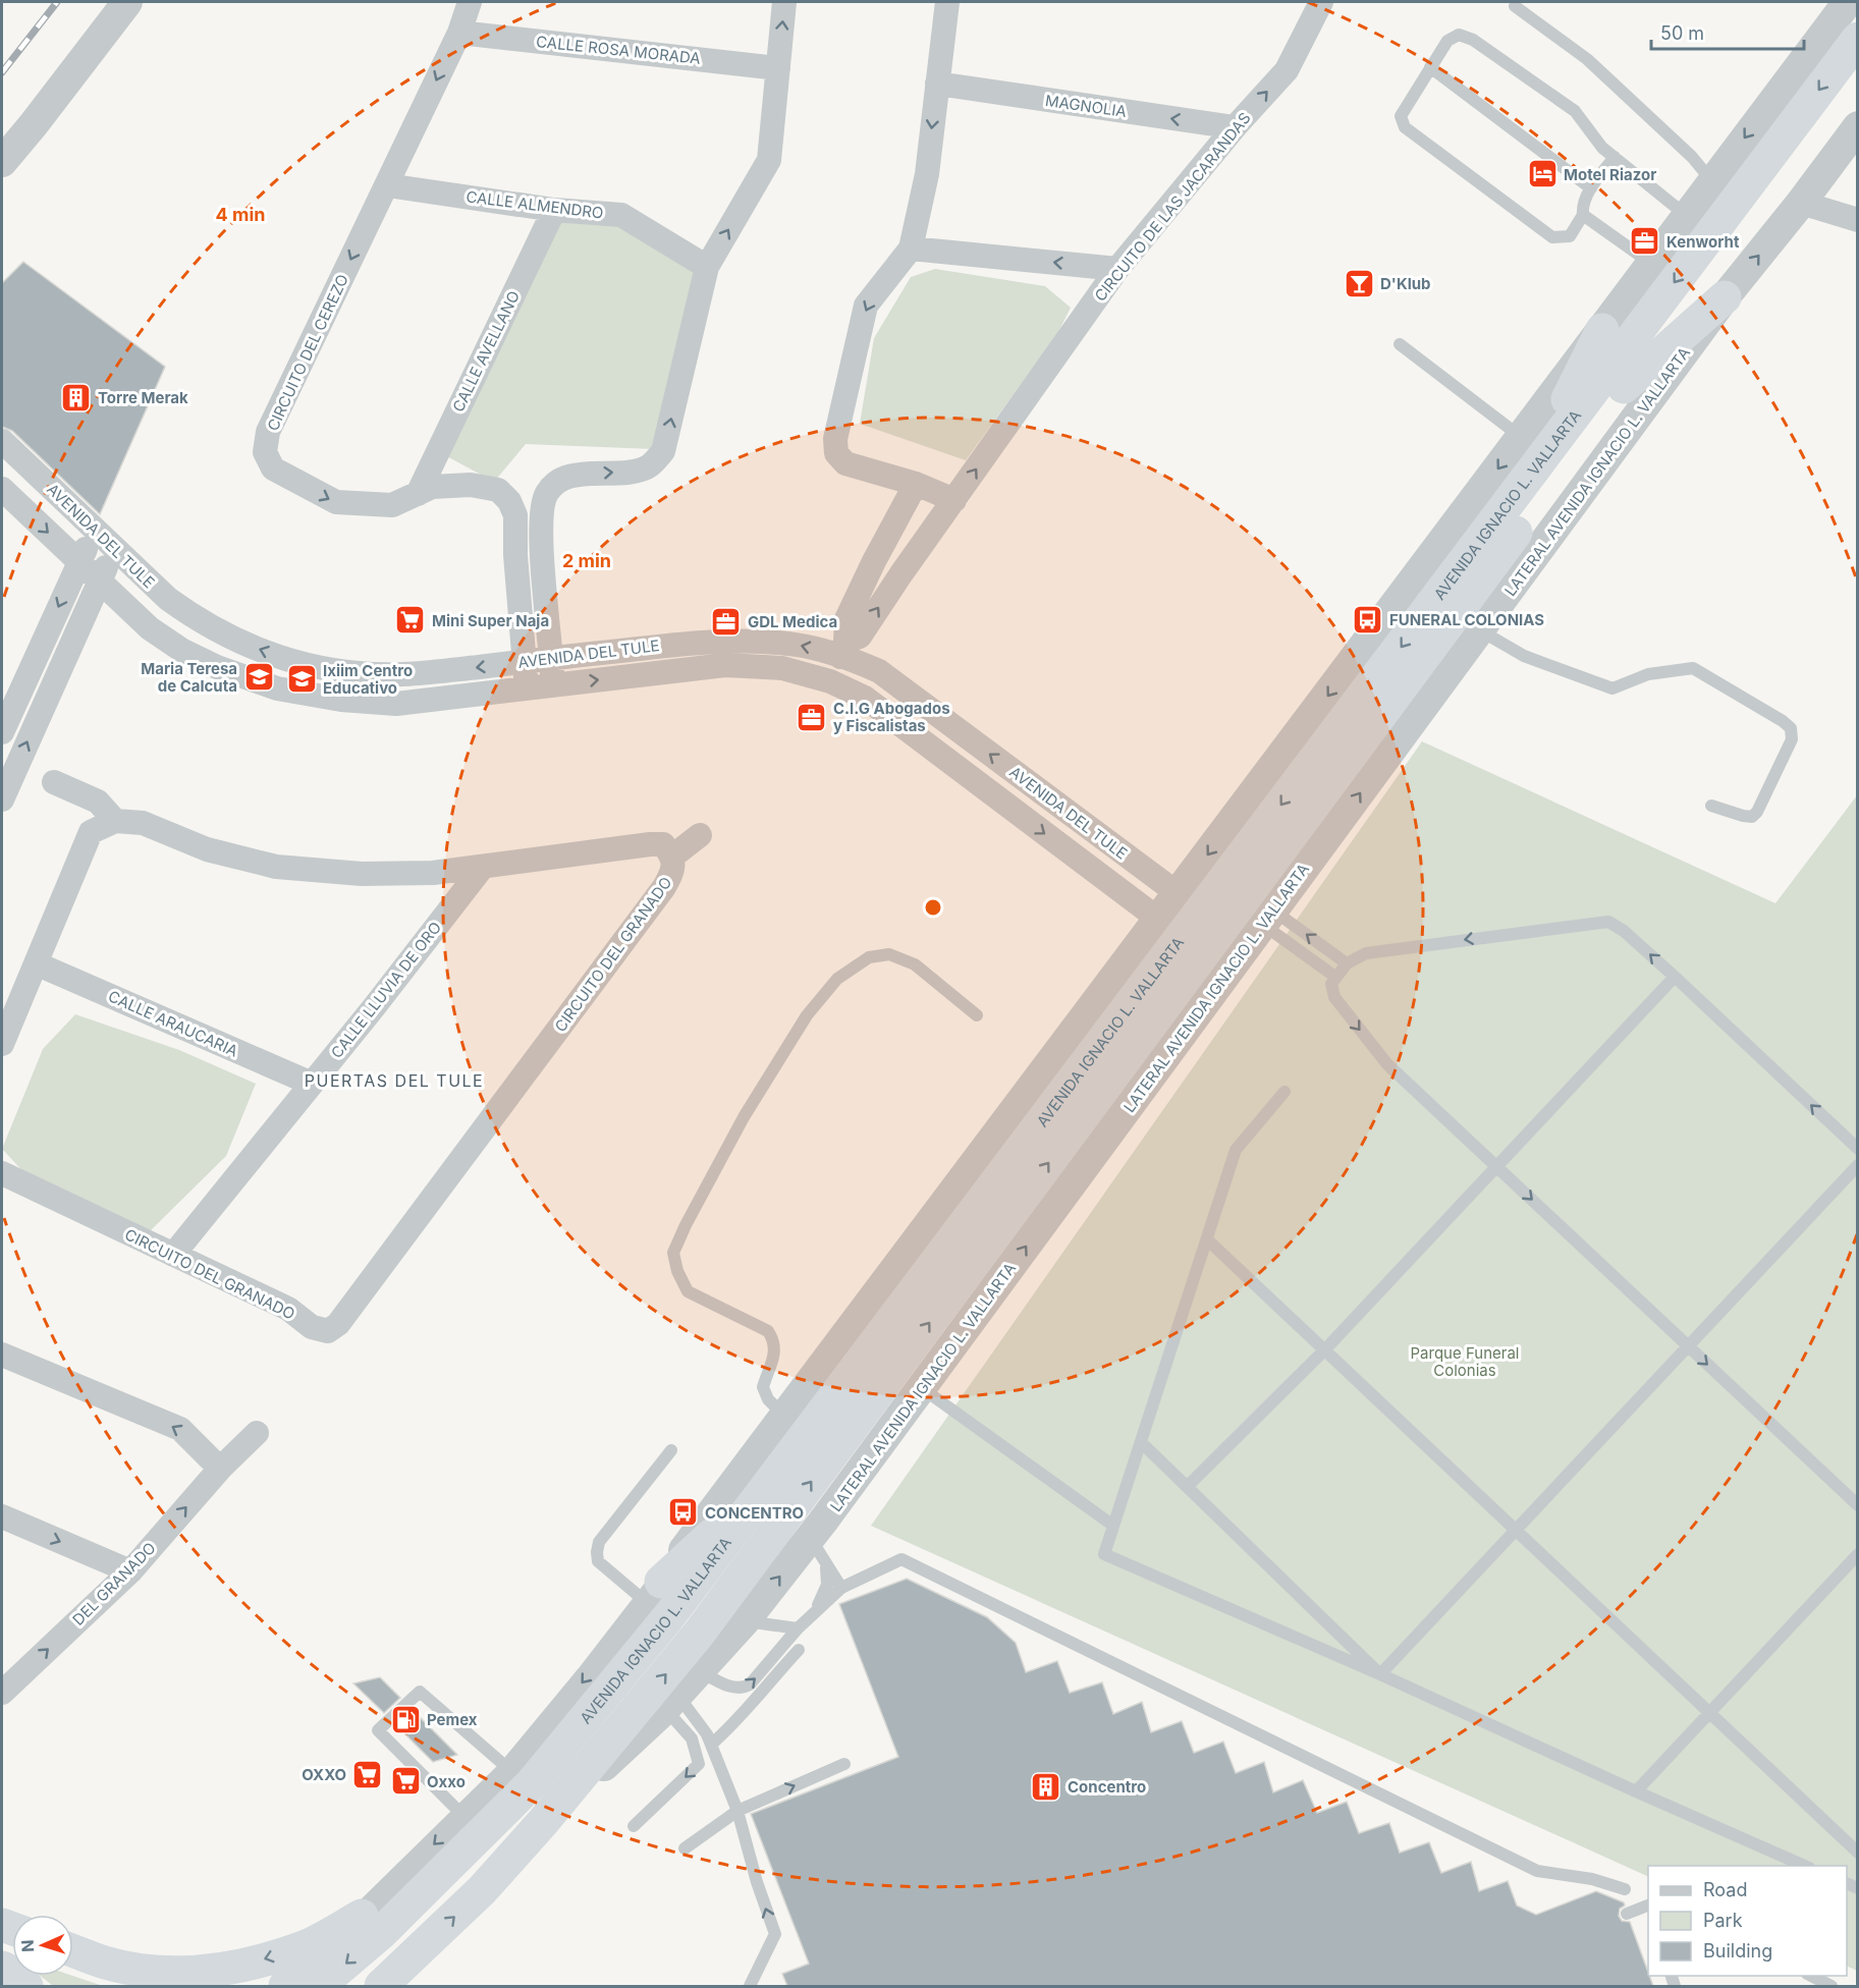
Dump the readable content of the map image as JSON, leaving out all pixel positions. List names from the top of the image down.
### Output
{
  "streets": {
    "highway": ["AVENIDA IGNACIO L. VALLARTA"],
    "street": [
      "CALLE ROSA MORADA",
      "MAGNOLIA",
      "CALLE ALMENDRO",
      "CIRCUITO DE LAS JACARANDAS",
      "CALLE AVELLANO",
      "CIRCUITO DEL CEREZO",
      "LATERAL AVENIDA IGNACIO L. VALLARTA",
      "AVENIDA DEL TULE",
      "CIRCUITO DEL GRANADO",
      "CALLE LLUVIA DE ORO",
      "CALLE ARAUCARIA",
      "DEL GRANADO"
    ]
  },
  "crossings": [
    ["CALLE ROSA MORADA", "CIRCUITO DEL CEREZO"],
    ["MAGNOLIA", "CIRCUITO DE LAS JACARANDAS"],
    ["CALLE ALMENDRO", "CALLE AVELLANO"],
    ["CALLE ALMENDRO", "CIRCUITO DEL CEREZO"],
    ["CIRCUITO DE LAS JACARANDAS", "AVENIDA DEL TULE"],
    ["CALLE AVELLANO", "CIRCUITO DEL CEREZO"],
    ["LATERAL AVENIDA IGNACIO L. VALLARTA", "AVENIDA IGNACIO L. VALLARTA"],
    ["CIRCUITO DEL GRANADO", "CALLE LLUVIA DE ORO"],
    ["CALLE LLUVIA DE ORO", "CALLE ARAUCARIA"]
  ],
  "one_way": ["CIRCUITO DE LAS JACARANDAS", "DEL GRANADO"],
  "districts": ["PUERTAS DEL TULE"],
  "parks": ["Parque Funeral Colonias"],
  "places": {
    "hotel": ["Motel Riazor"],
    "office": ["Kenworht", "GDL Medica", "C.I.G Abogados y Fiscalistas"],
    "bar": ["D'Klub"],
    "building": ["Torre Merak", "Concentro"],
    "bus stop": ["FUNERAL COLONIAS", "CONCENTRO"],
    "supermarket": ["Mini Super Naja", "OXXO", "Oxxo"],
    "school or university": ["Maria Teresa de Calcuta", "Ixiim Centro Educativo"],
    "fuel station": ["Pemex"]
  },
  "legend": ["Road", "Park", "Building"],
  "scale_bar": "50 m",
  "north": "left",
  "rings": ["4 min", "2 min"]
}
